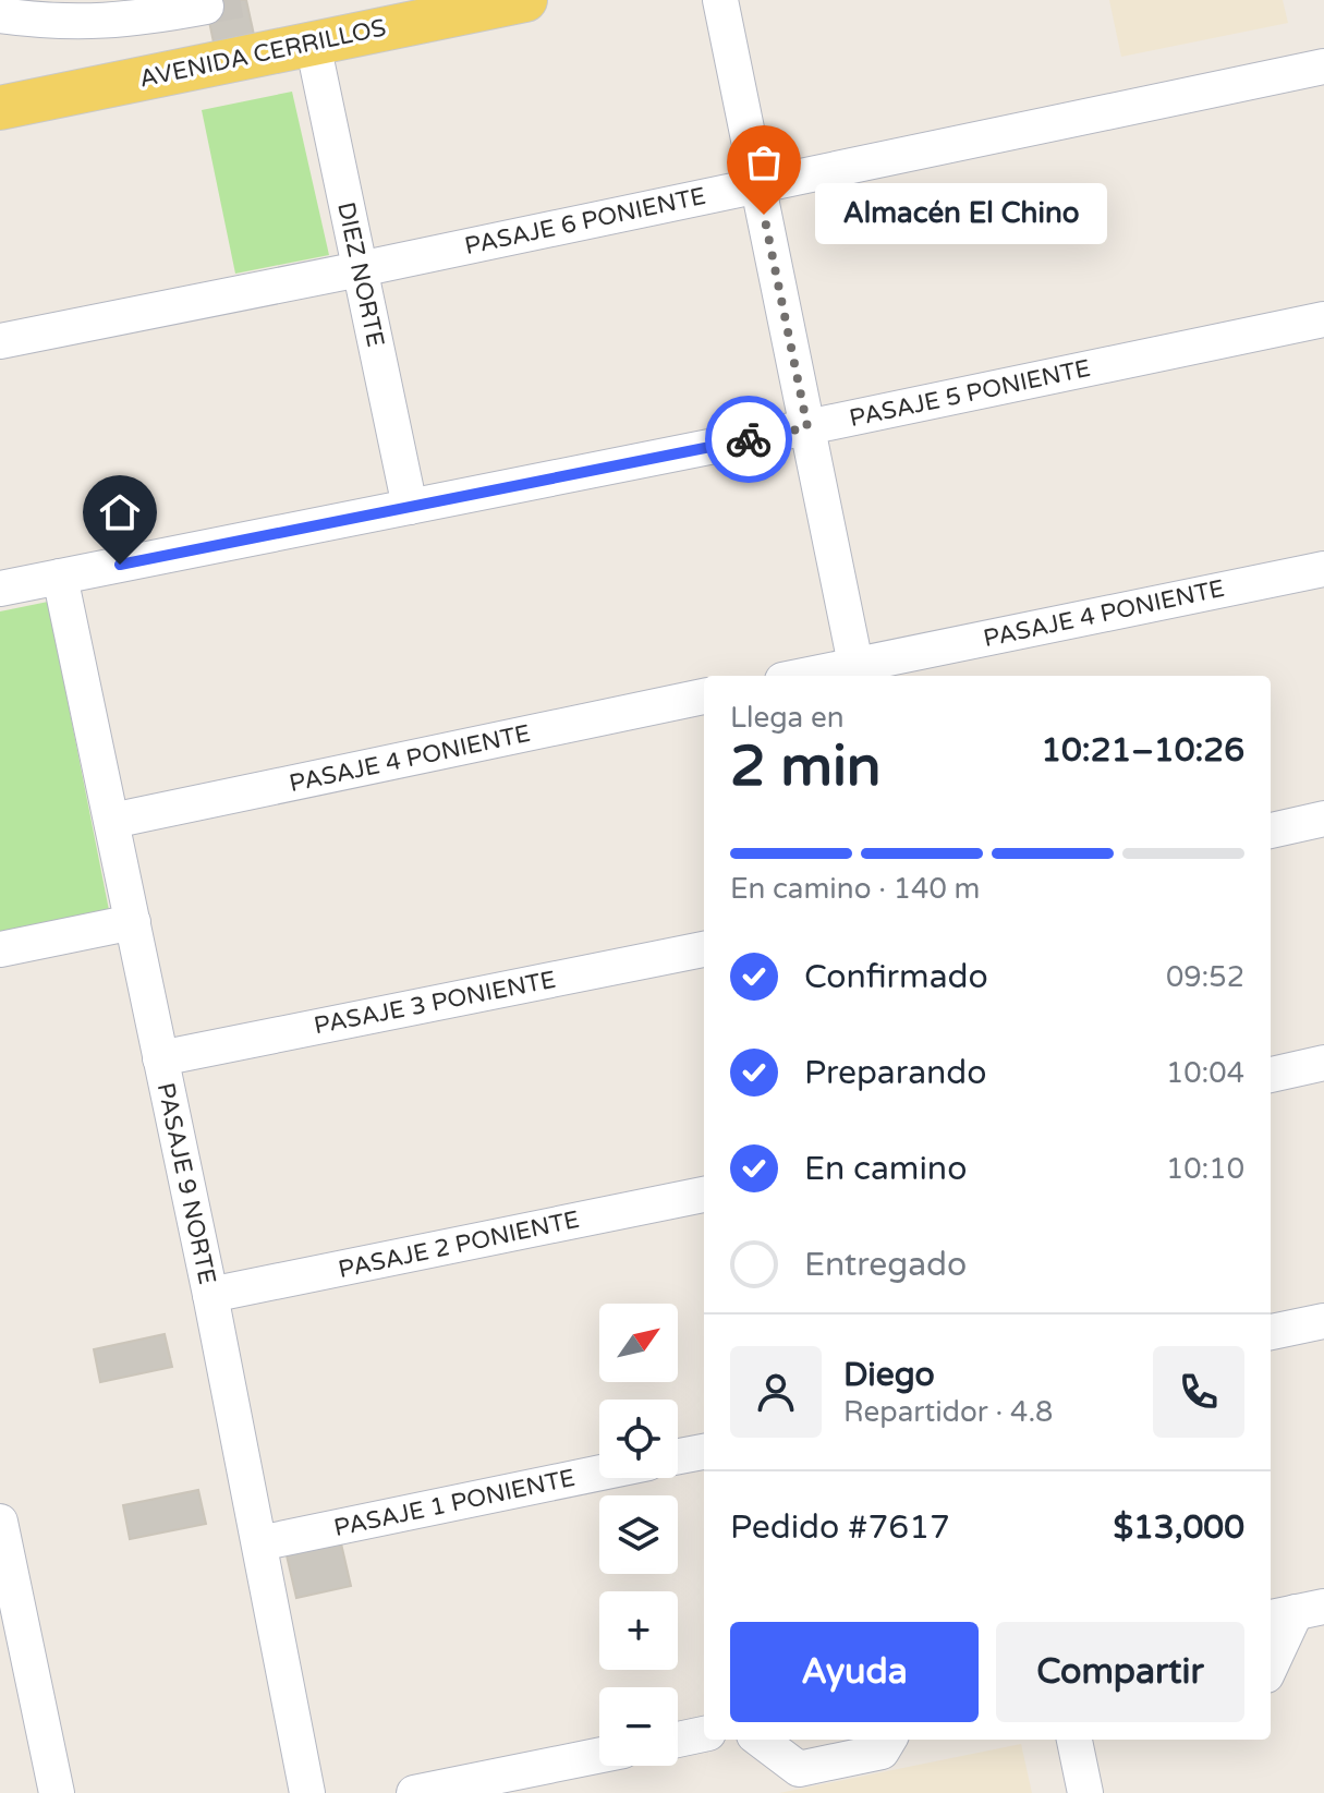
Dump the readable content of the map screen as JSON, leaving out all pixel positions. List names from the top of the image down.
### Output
{
  "streets": {
    "main road": ["AVENIDA CERRILLOS"],
    "street": [
      "PASAJE 6 PONIENTE",
      "DIEZ NORTE",
      "PASAJE 5 PONIENTE",
      "PASAJE 4 PONIENTE",
      "PASAJE 3 PONIENTE",
      "PASAJE 9 NORTE",
      "PASAJE 2 PONIENTE",
      "PASAJE 1 PONIENTE"
    ]
  },
  "crossings": [
    ["AVENIDA CERRILLOS", "DIEZ NORTE"],
    ["PASAJE 6 PONIENTE", "DIEZ NORTE"],
    ["DIEZ NORTE", "PASAJE 5 PONIENTE"],
    ["PASAJE 5 PONIENTE", "PASAJE 9 NORTE"],
    ["PASAJE 4 PONIENTE", "PASAJE 9 NORTE"],
    ["PASAJE 3 PONIENTE", "PASAJE 9 NORTE"],
    ["PASAJE 9 NORTE", "PASAJE 2 PONIENTE"],
    ["PASAJE 9 NORTE", "PASAJE 1 PONIENTE"]
  ],
  "places": ["Almacén El Chino"],
  "north": "top right",
  "page": {
    "bubble": "Almacén El Chino",
    "heading": ["2 min", "Llega en", "10:21–10:26"],
    "panel": [
      "Diego",
      "Repartidor · 4.8",
      "Pedido #7617",
      "$13,000"
    ],
    "bar": "En camino · 140 m",
    "list": [
      ["Confirmado", "09:52"],
      ["Preparando", "10:04"],
      ["En camino", "10:10"],
      "Entregado"
    ],
    "map_buttons": ["+", "−"],
    "buttons": ["Ayuda", "Compartir"]
  }
}
